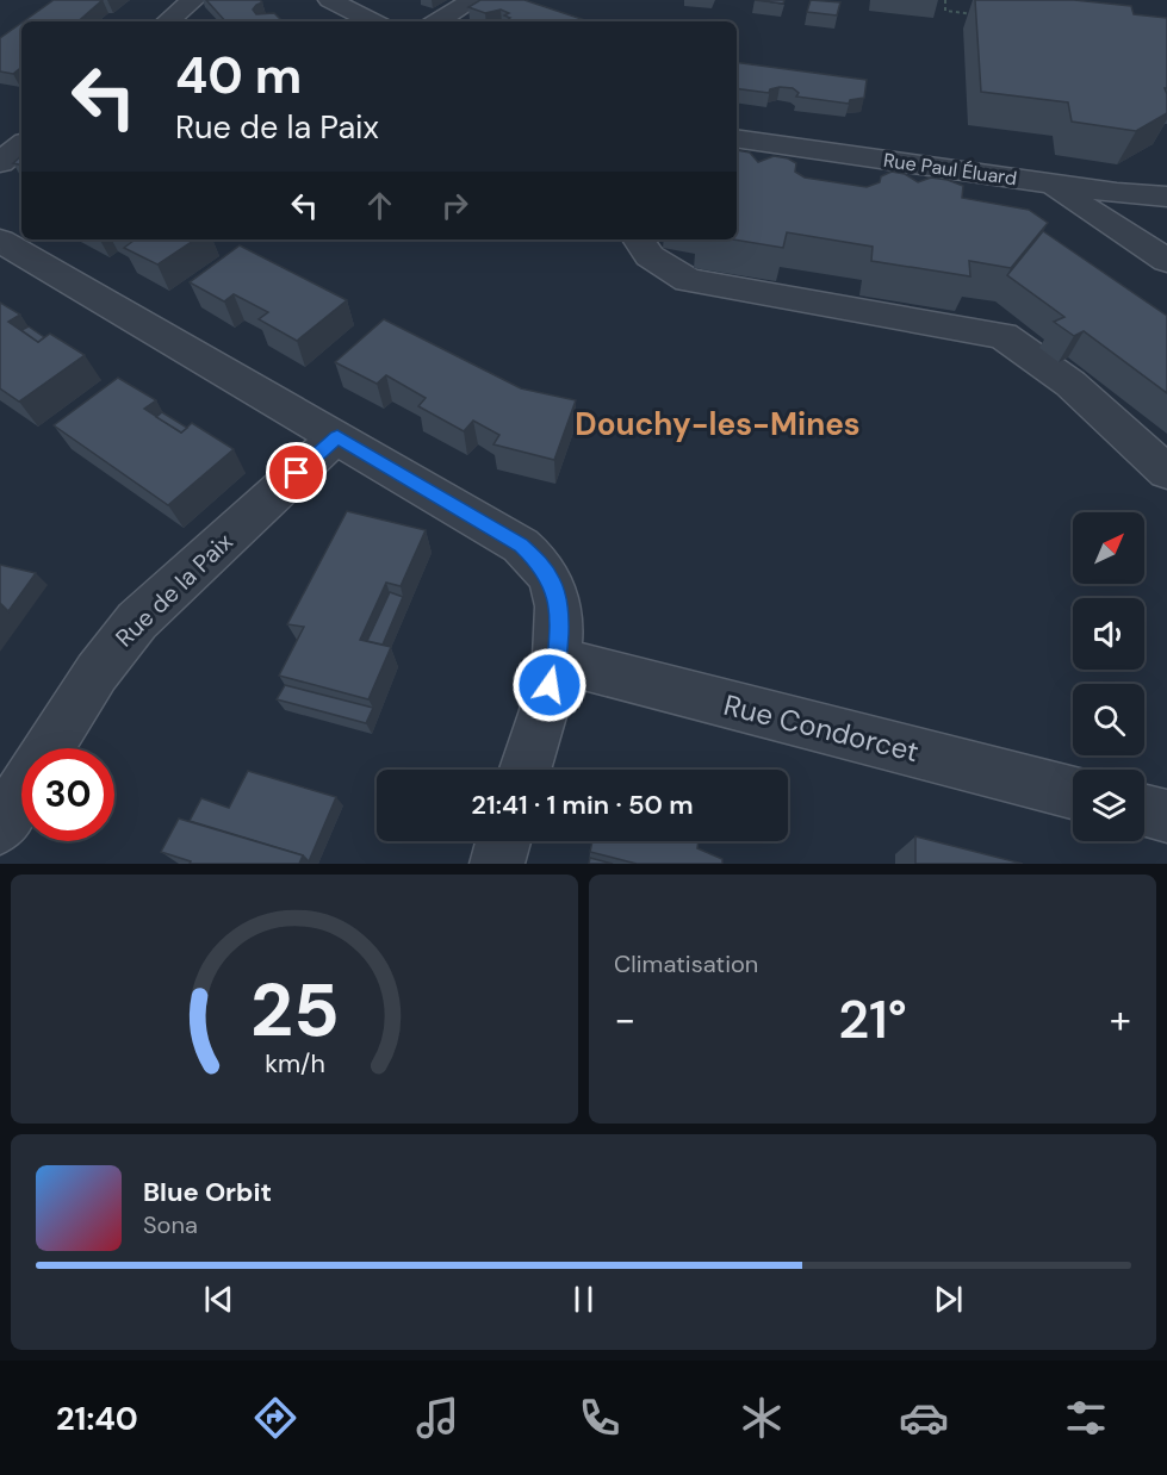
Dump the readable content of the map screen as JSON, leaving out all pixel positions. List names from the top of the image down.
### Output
{
  "streets": {
    "street": ["Rue Paul Éluard", "Rue de la Paix", "Rue Condorcet"]
  },
  "districts": ["Douchy-les-Mines"],
  "north": "top right",
  "page": {
    "turn": ["40 m", "Rue de la Paix"],
    "limit": "30",
    "trip": "21:41 · 1 min · 50 m",
    "tile": "Climatisation",
    "heat": ["−", "21°", "+"],
    "song": ["Blue Orbit", "Sona"],
    "tabs": "21:40",
    "gauge": ["25", "km/h"]
  }
}
